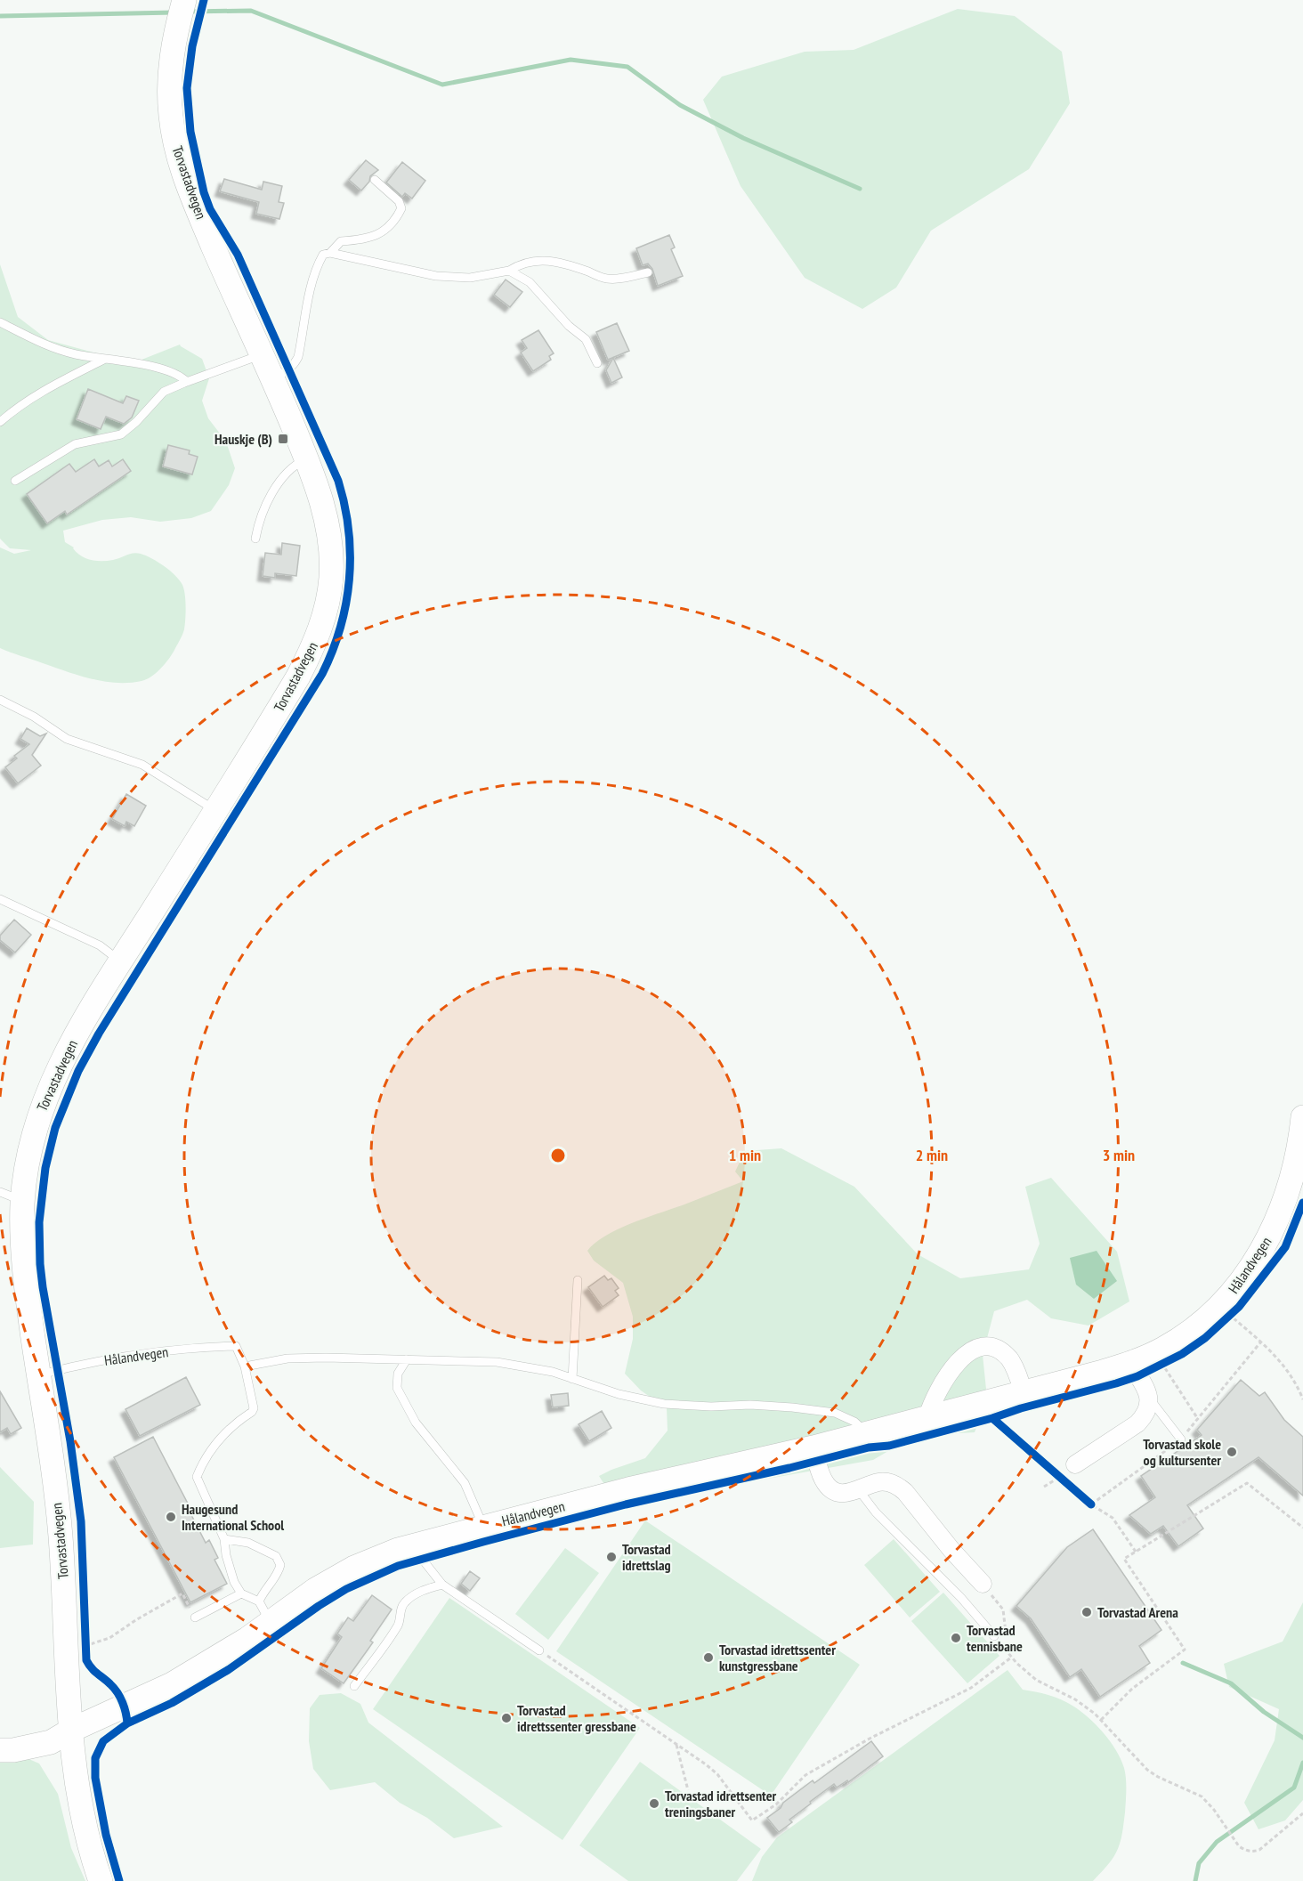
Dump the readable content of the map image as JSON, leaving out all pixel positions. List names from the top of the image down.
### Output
{
  "streets": {
    "main road": ["Torvastadvegen", "Hålandvegen"]
  },
  "crossings": [
    ["Torvastadvegen", "Hålandvegen"]
  ],
  "places": {
    "transit": ["Hauskje (B)"],
    "other": [
      "Torvastad skole og kultursenter",
      "Haugesund International School",
      "Torvastad idrettslag",
      "Torvastad Arena",
      "Torvastad tennisbane",
      "Torvastad idrettssenter kunstgressbane",
      "Torvastad idrettssenter gressbane",
      "Torvastad idrettsenter treningsbaner"
    ]
  },
  "rings": ["1 min", "2 min", "3 min"]
}
